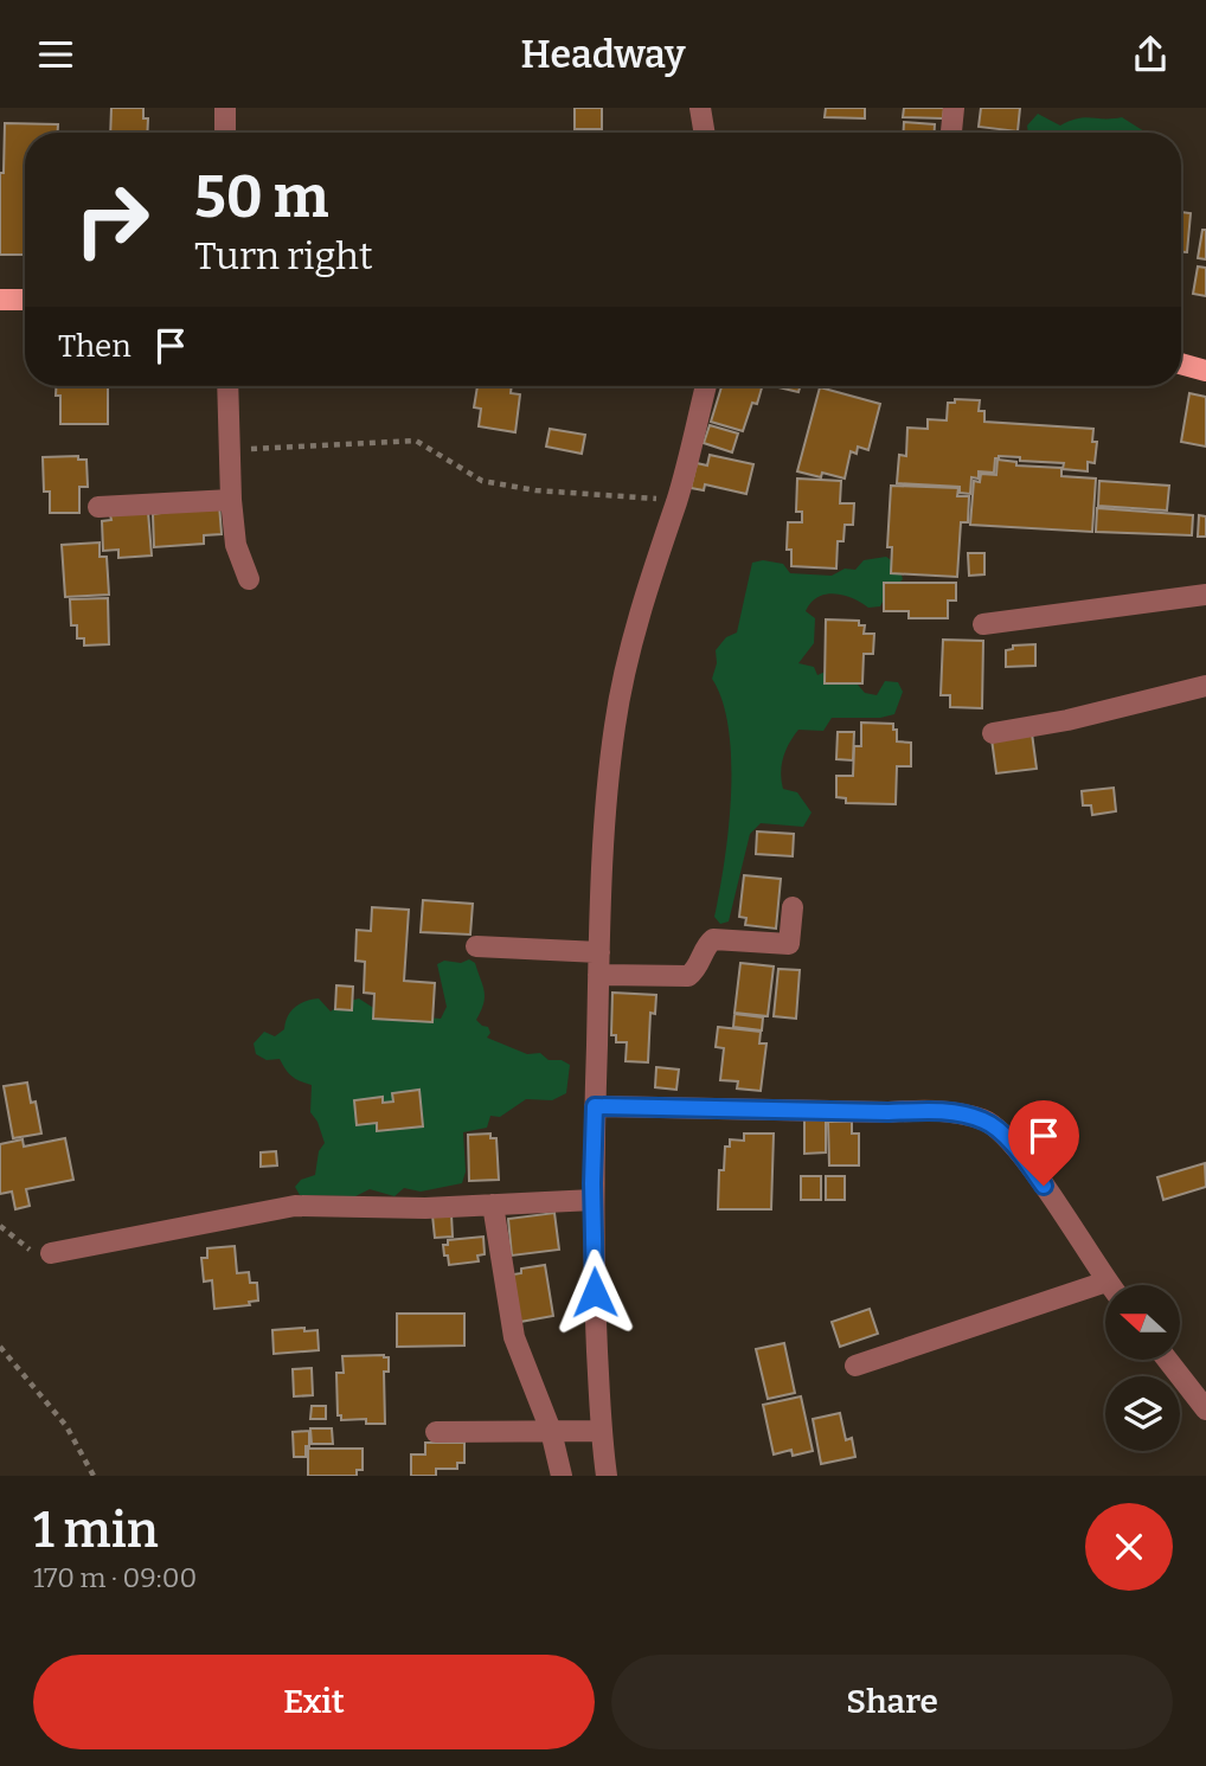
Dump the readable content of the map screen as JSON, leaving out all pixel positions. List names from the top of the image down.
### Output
{
  "north": "left",
  "page": {
    "header": "Headway",
    "turn": ["50 m", "Turn right"],
    "then": "Then",
    "heading": ["1 min", "170 m · 09:00"],
    "buttons": ["Exit", "Share"]
  }
}
